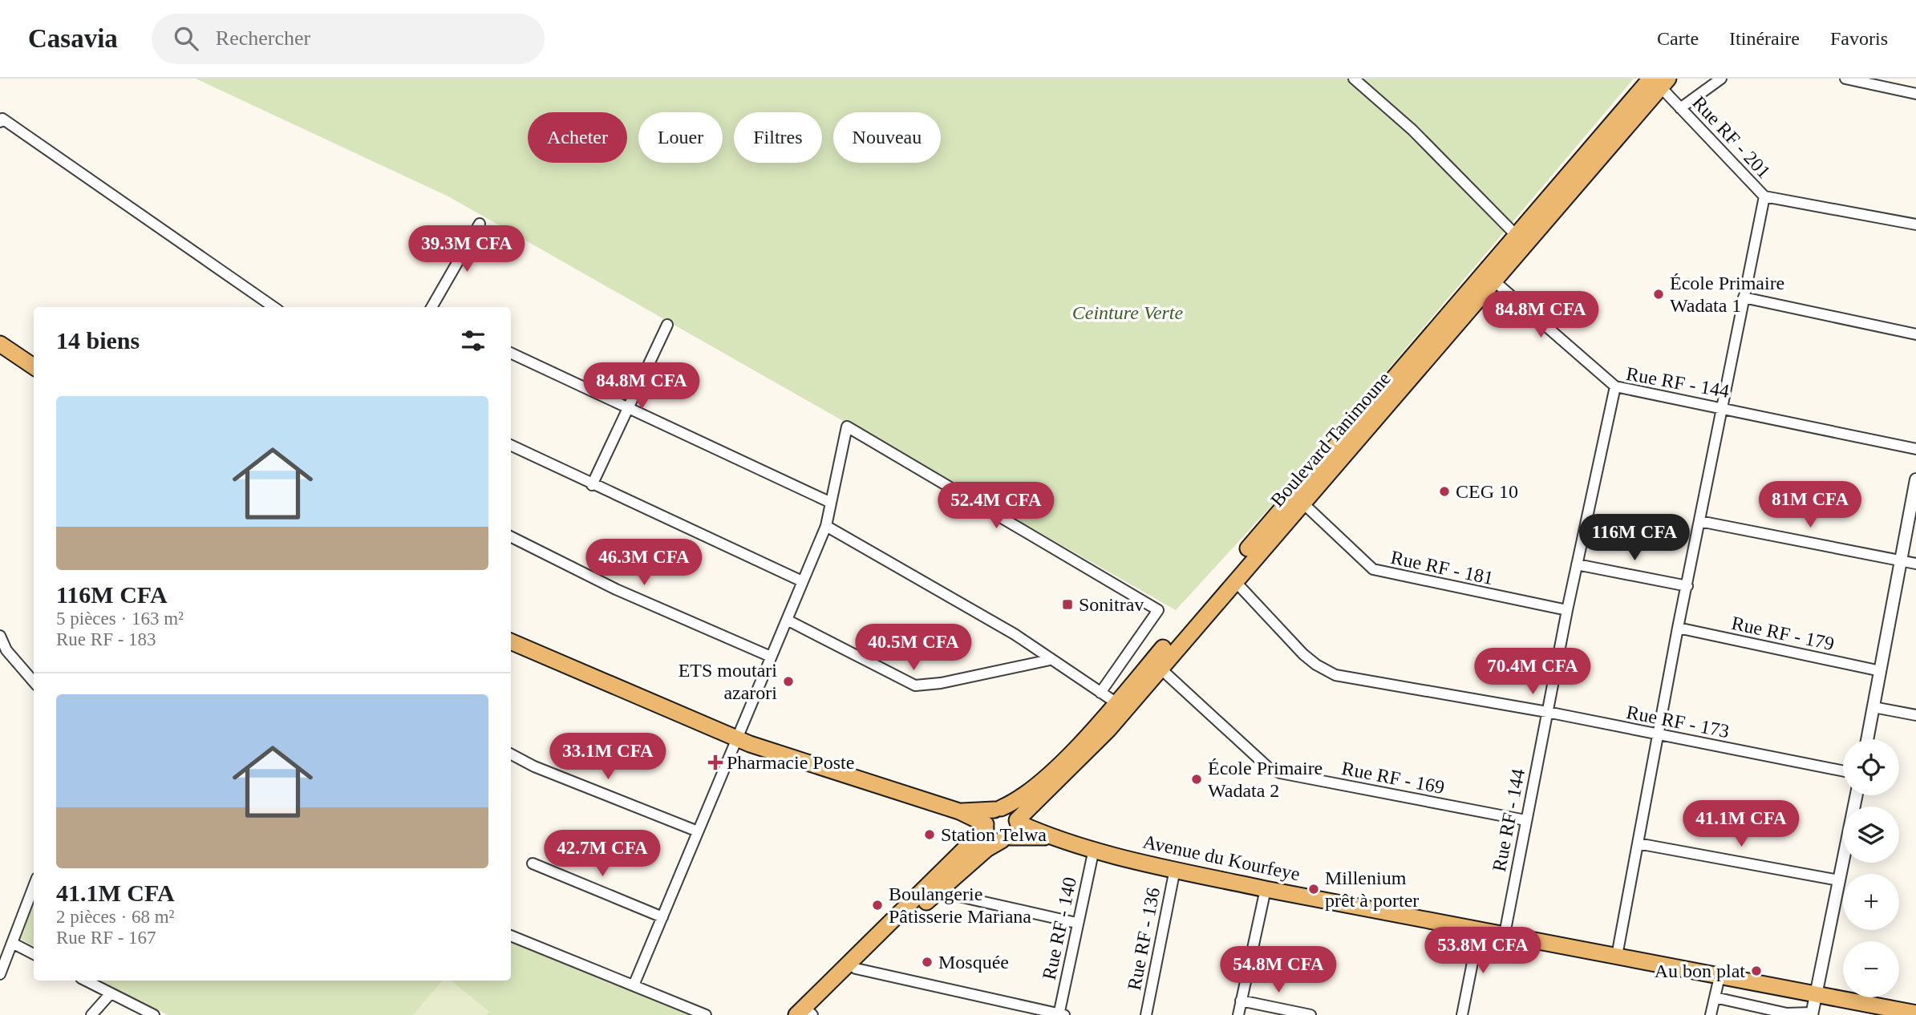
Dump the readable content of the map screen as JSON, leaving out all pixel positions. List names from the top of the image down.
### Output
{
  "streets": {
    "main road": ["Boulevard Tanimoune", "Avenue du Kourfeye"],
    "street": [
      "Rue RF - 201",
      "Rue RF - 144",
      "Rue RF - 181",
      "Rue RF - 179",
      "Rue RF - 173",
      "Rue RF - 169",
      "Rue RF - 140",
      "Rue RF - 136"
    ]
  },
  "crossings": [
    ["Rue RF - 201", "Boulevard Tanimoune"],
    ["Rue RF - 144", "Rue RF - 181"],
    ["Rue RF - 144", "Rue RF - 173"],
    ["Rue RF - 144", "Rue RF - 169"],
    ["Rue RF - 144", "Avenue du Kourfeye"],
    ["Boulevard Tanimoune", "Rue RF - 181"],
    ["Boulevard Tanimoune", "Rue RF - 173"],
    ["Boulevard Tanimoune", "Rue RF - 169"],
    ["Boulevard Tanimoune", "Avenue du Kourfeye"],
    ["Avenue du Kourfeye", "Rue RF - 140"],
    ["Avenue du Kourfeye", "Rue RF - 136"]
  ],
  "parks": ["Ceinture Verte"],
  "places": {
    "other": [
      "École Primaire Wadata 1",
      "CEG 10",
      "ETS moutari azarori",
      "École Primaire Wadata 2",
      "Station Telwa",
      "Millenium prêt à porter",
      "Boulangerie Pâtisserie Mariana",
      "Mosquée",
      "Au bon plat"
    ],
    "transit": ["Sonitrav"],
    "health": ["Pharmacie Poste"]
  },
  "page": {
    "header": "Casavia",
    "search": "Rechercher",
    "nav": ["Carte", "Itinéraire", "Favoris"],
    "chip": [
      "Acheter",
      "Louer",
      "Filtres",
      "Nouveau"
    ],
    "price": [
      "39.3M CFA",
      "84.8M CFA",
      "84.8M CFA",
      "81M CFA",
      "52.4M CFA",
      "116M CFA",
      "46.3M CFA",
      "40.5M CFA",
      "70.4M CFA",
      "33.1M CFA",
      "41.1M CFA",
      "42.7M CFA",
      "53.8M CFA",
      "54.8M CFA"
    ],
    "heading": "14 biens",
    "list": [
      {
        "name": "116M CFA",
        "note": "5 pièces · 163 m² · Rue RF - 183"
      },
      {
        "name": "41.1M CFA",
        "note": "2 pièces · 68 m² · Rue RF - 167"
      }
    ],
    "map_buttons": ["+", "−"]
  }
}
